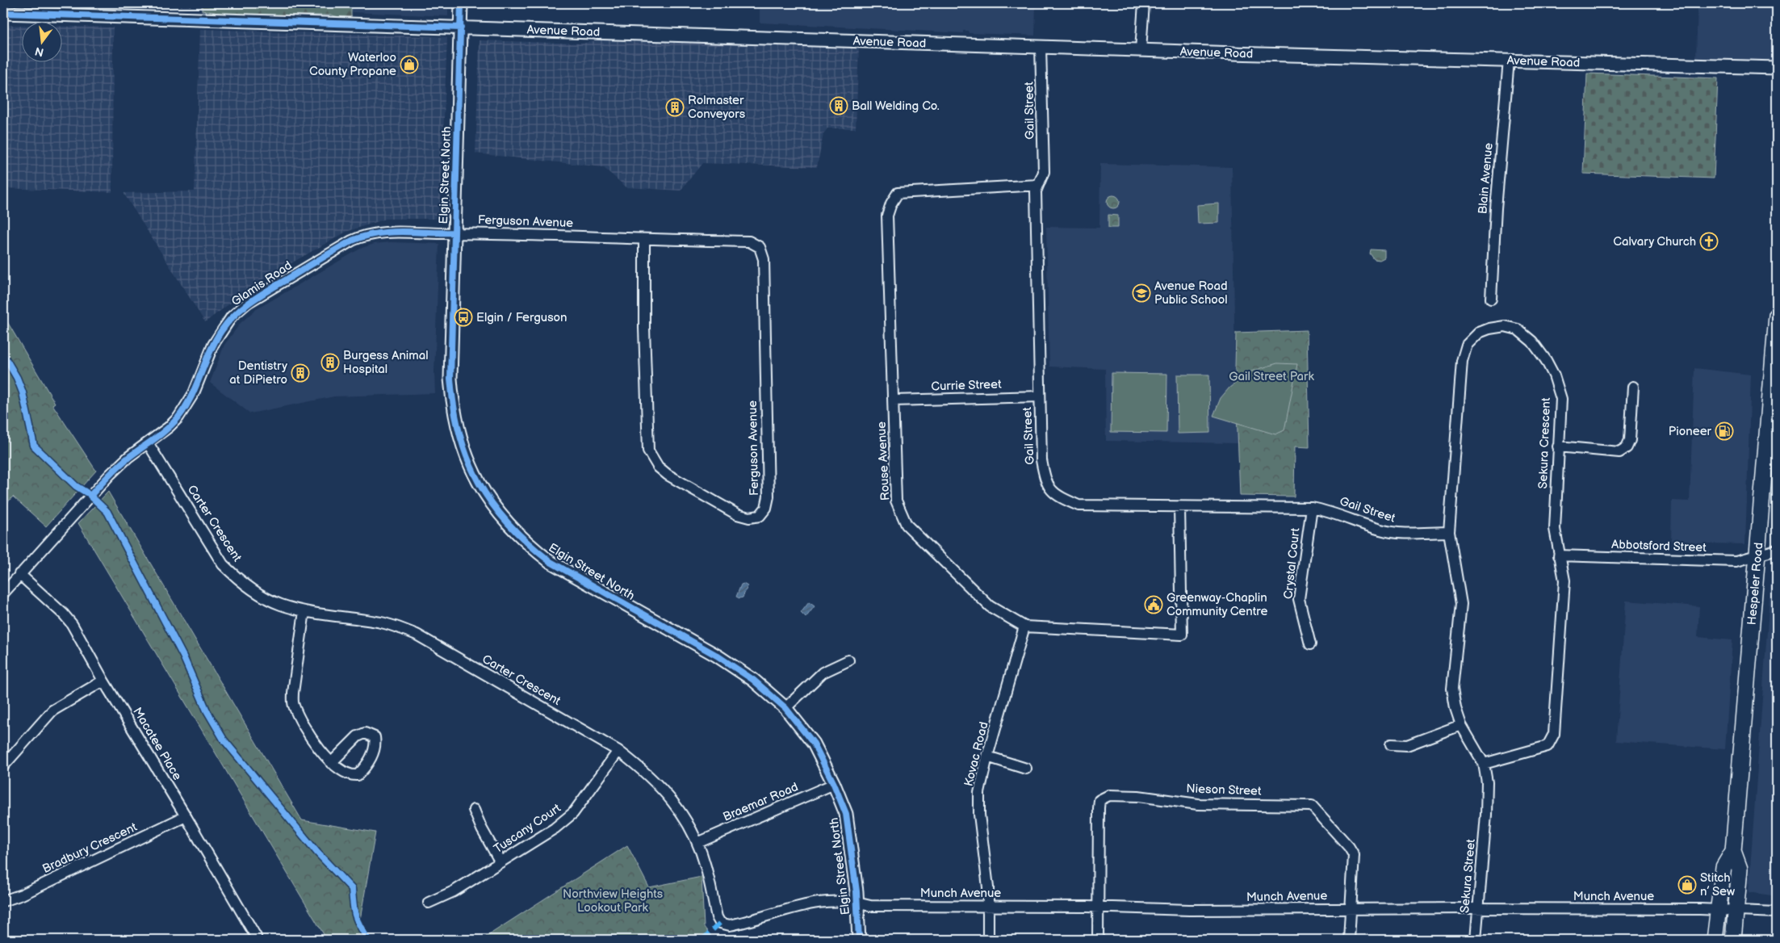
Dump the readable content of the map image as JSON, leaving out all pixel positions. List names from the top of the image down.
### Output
{
  "streets": {
    "main road": ["Hespeler Road"],
    "street": [
      "Avenue Road",
      "Gail Street",
      "Elgin Street North",
      "Blain Avenue",
      "Ferguson Avenue",
      "Glamis Road",
      "Currie Street",
      "Sekura Crescent",
      "Rouse Avenue",
      "Carter Crescent",
      "Abbotsford Street",
      "Crystal Court",
      "Macatee Place",
      "Kovac Road",
      "Nieson Street",
      "Braemar Road",
      "Tuscany Court",
      "Bradbury Crescent",
      "Sekura Street",
      "Munch Avenue"
    ]
  },
  "crossings": [
    ["Avenue Road", "Gail Street"],
    ["Avenue Road", "Elgin Street North"],
    ["Avenue Road", "Blain Avenue"],
    ["Gail Street", "Currie Street"],
    ["Gail Street", "Sekura Crescent"],
    ["Gail Street", "Rouse Avenue"],
    ["Gail Street", "Crystal Court"],
    ["Elgin Street North", "Ferguson Avenue"],
    ["Elgin Street North", "Glamis Road"],
    ["Elgin Street North", "Carter Crescent"],
    ["Elgin Street North", "Braemar Road"],
    ["Elgin Street North", "Munch Avenue"],
    ["Ferguson Avenue", "Glamis Road"],
    ["Glamis Road", "Carter Crescent"],
    ["Glamis Road", "Macatee Place"],
    ["Currie Street", "Rouse Avenue"],
    ["Sekura Crescent", "Abbotsford Street"],
    ["Sekura Crescent", "Sekura Street"],
    ["Rouse Avenue", "Kovac Road"],
    ["Carter Crescent", "Braemar Road"],
    ["Carter Crescent", "Tuscany Court"],
    ["Carter Crescent", "Munch Avenue"],
    ["Abbotsford Street", "Hespeler Road"],
    ["Hespeler Road", "Munch Avenue"],
    ["Macatee Place", "Bradbury Crescent"],
    ["Kovac Road", "Munch Avenue"],
    ["Nieson Street", "Munch Avenue"],
    ["Sekura Street", "Munch Avenue"]
  ],
  "parks": ["Gail Street Park", "Northview Heights Lookout Park"],
  "places": {
    "shop": ["Waterloo County Propane", "Stitch n’ Sew"],
    "building": [
      "Ball Welding Co.",
      "Rolmaster Conveyors",
      "Burgess Animal Hospital",
      "Dentistry at DiPietro"
    ],
    "church": ["Calvary Church"],
    "school or university": ["Avenue Road Public School"],
    "bus stop": ["Elgin / Ferguson"],
    "fuel station": ["Pioneer"],
    "public building": ["Greenway-Chaplin Community Centre"]
  },
  "north": "bottom"
}
